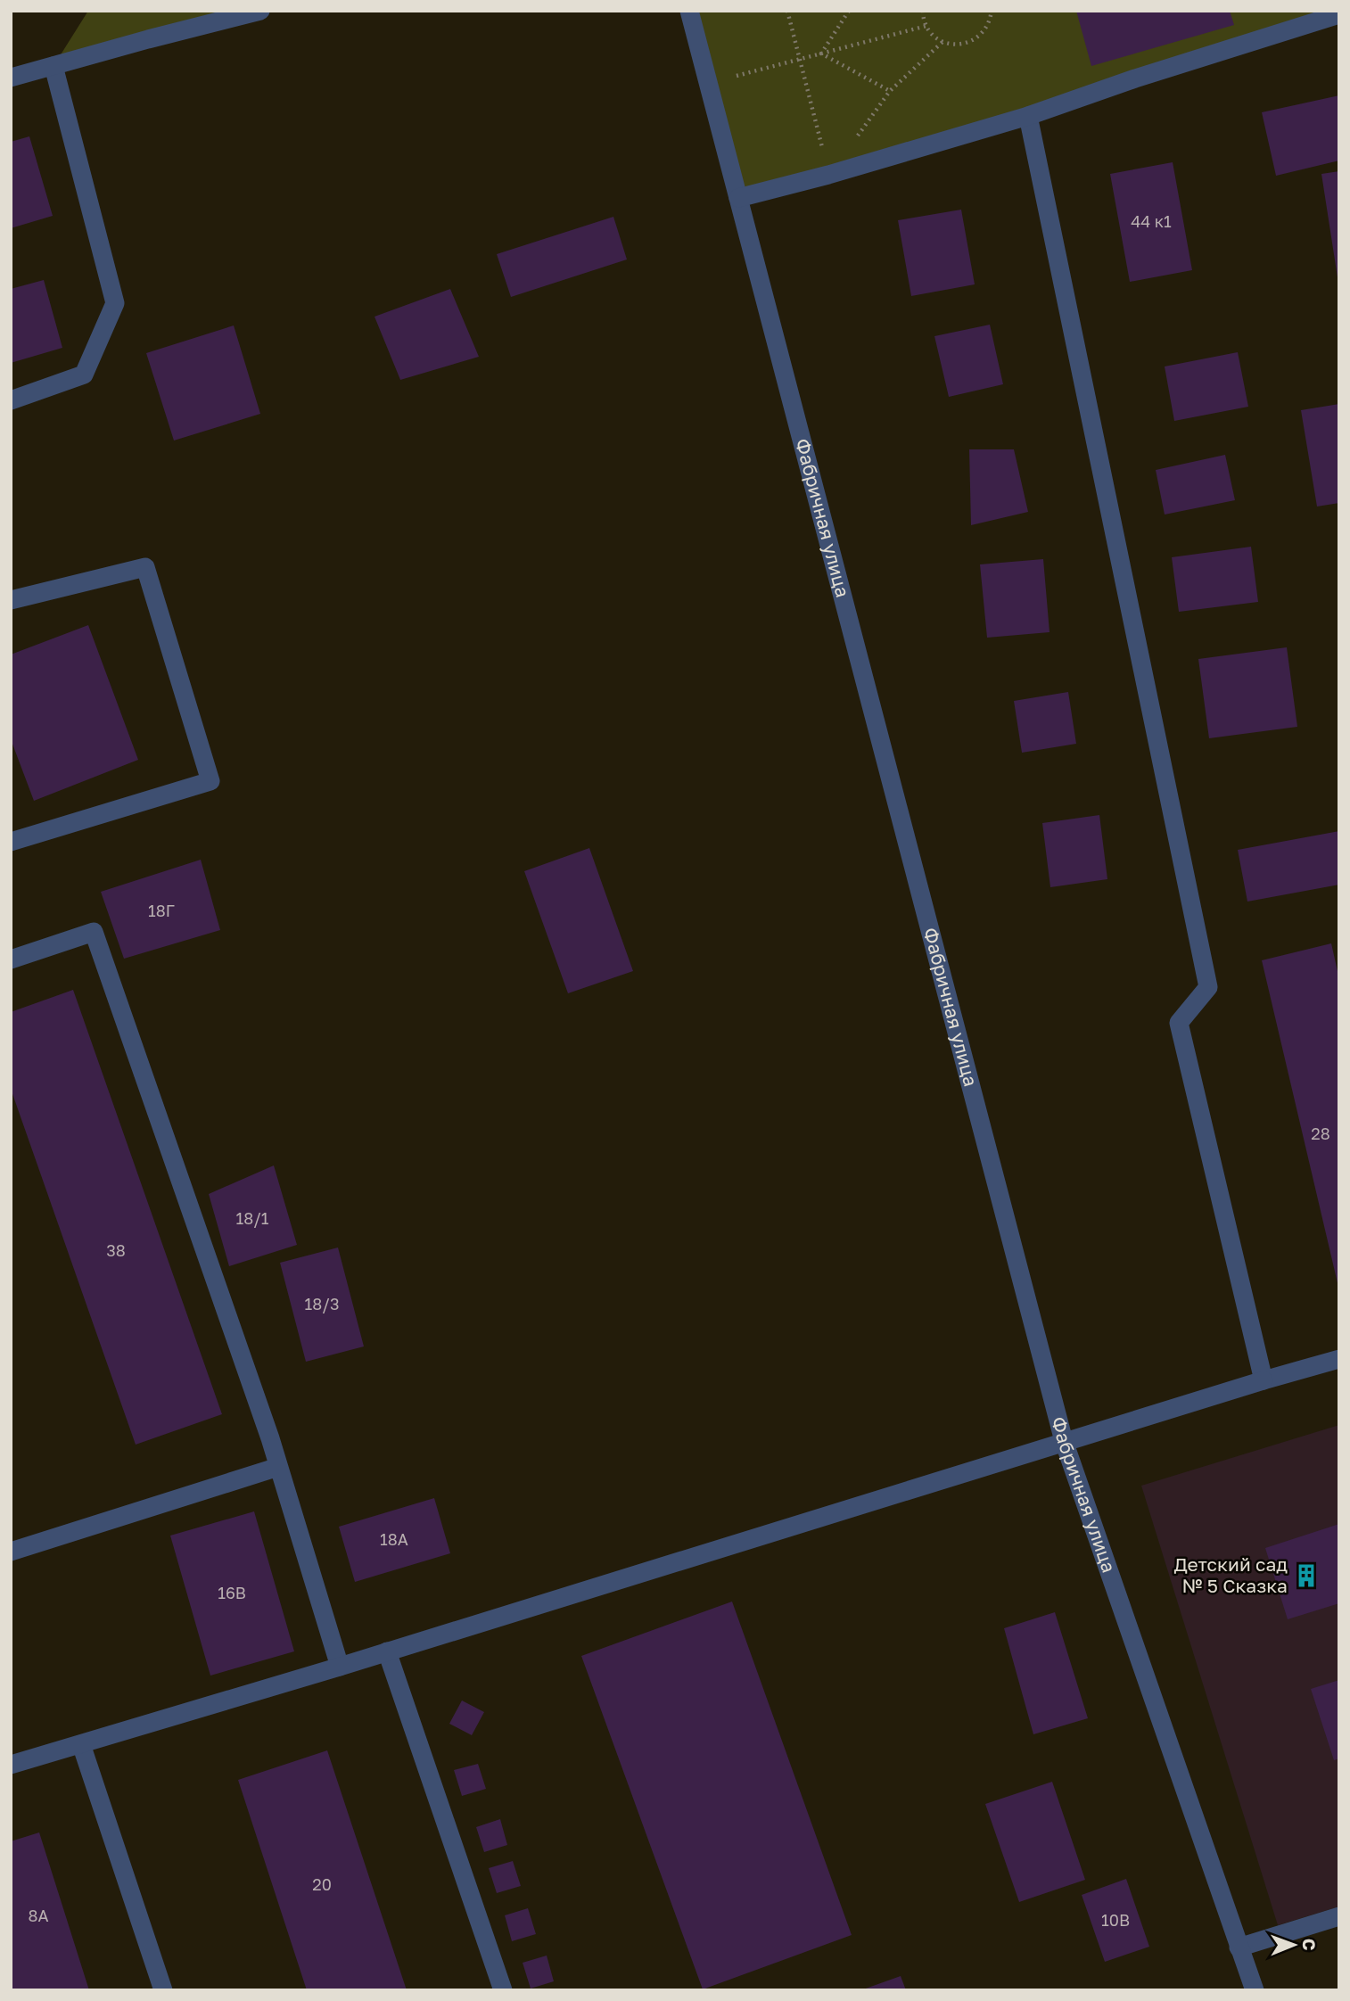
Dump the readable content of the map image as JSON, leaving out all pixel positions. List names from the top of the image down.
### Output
{
  "streets": {
    "street": ["Фабричная улица"]
  },
  "places": {
    "building": ["Детский сад № 5 Сказка"]
  },
  "house_numbers": [
    "44 к1",
    "18Г",
    "28",
    "18/1",
    "38",
    "18/3",
    "18А",
    "16В",
    "20",
    "8А",
    "10В"
  ],
  "north": "right"
}
